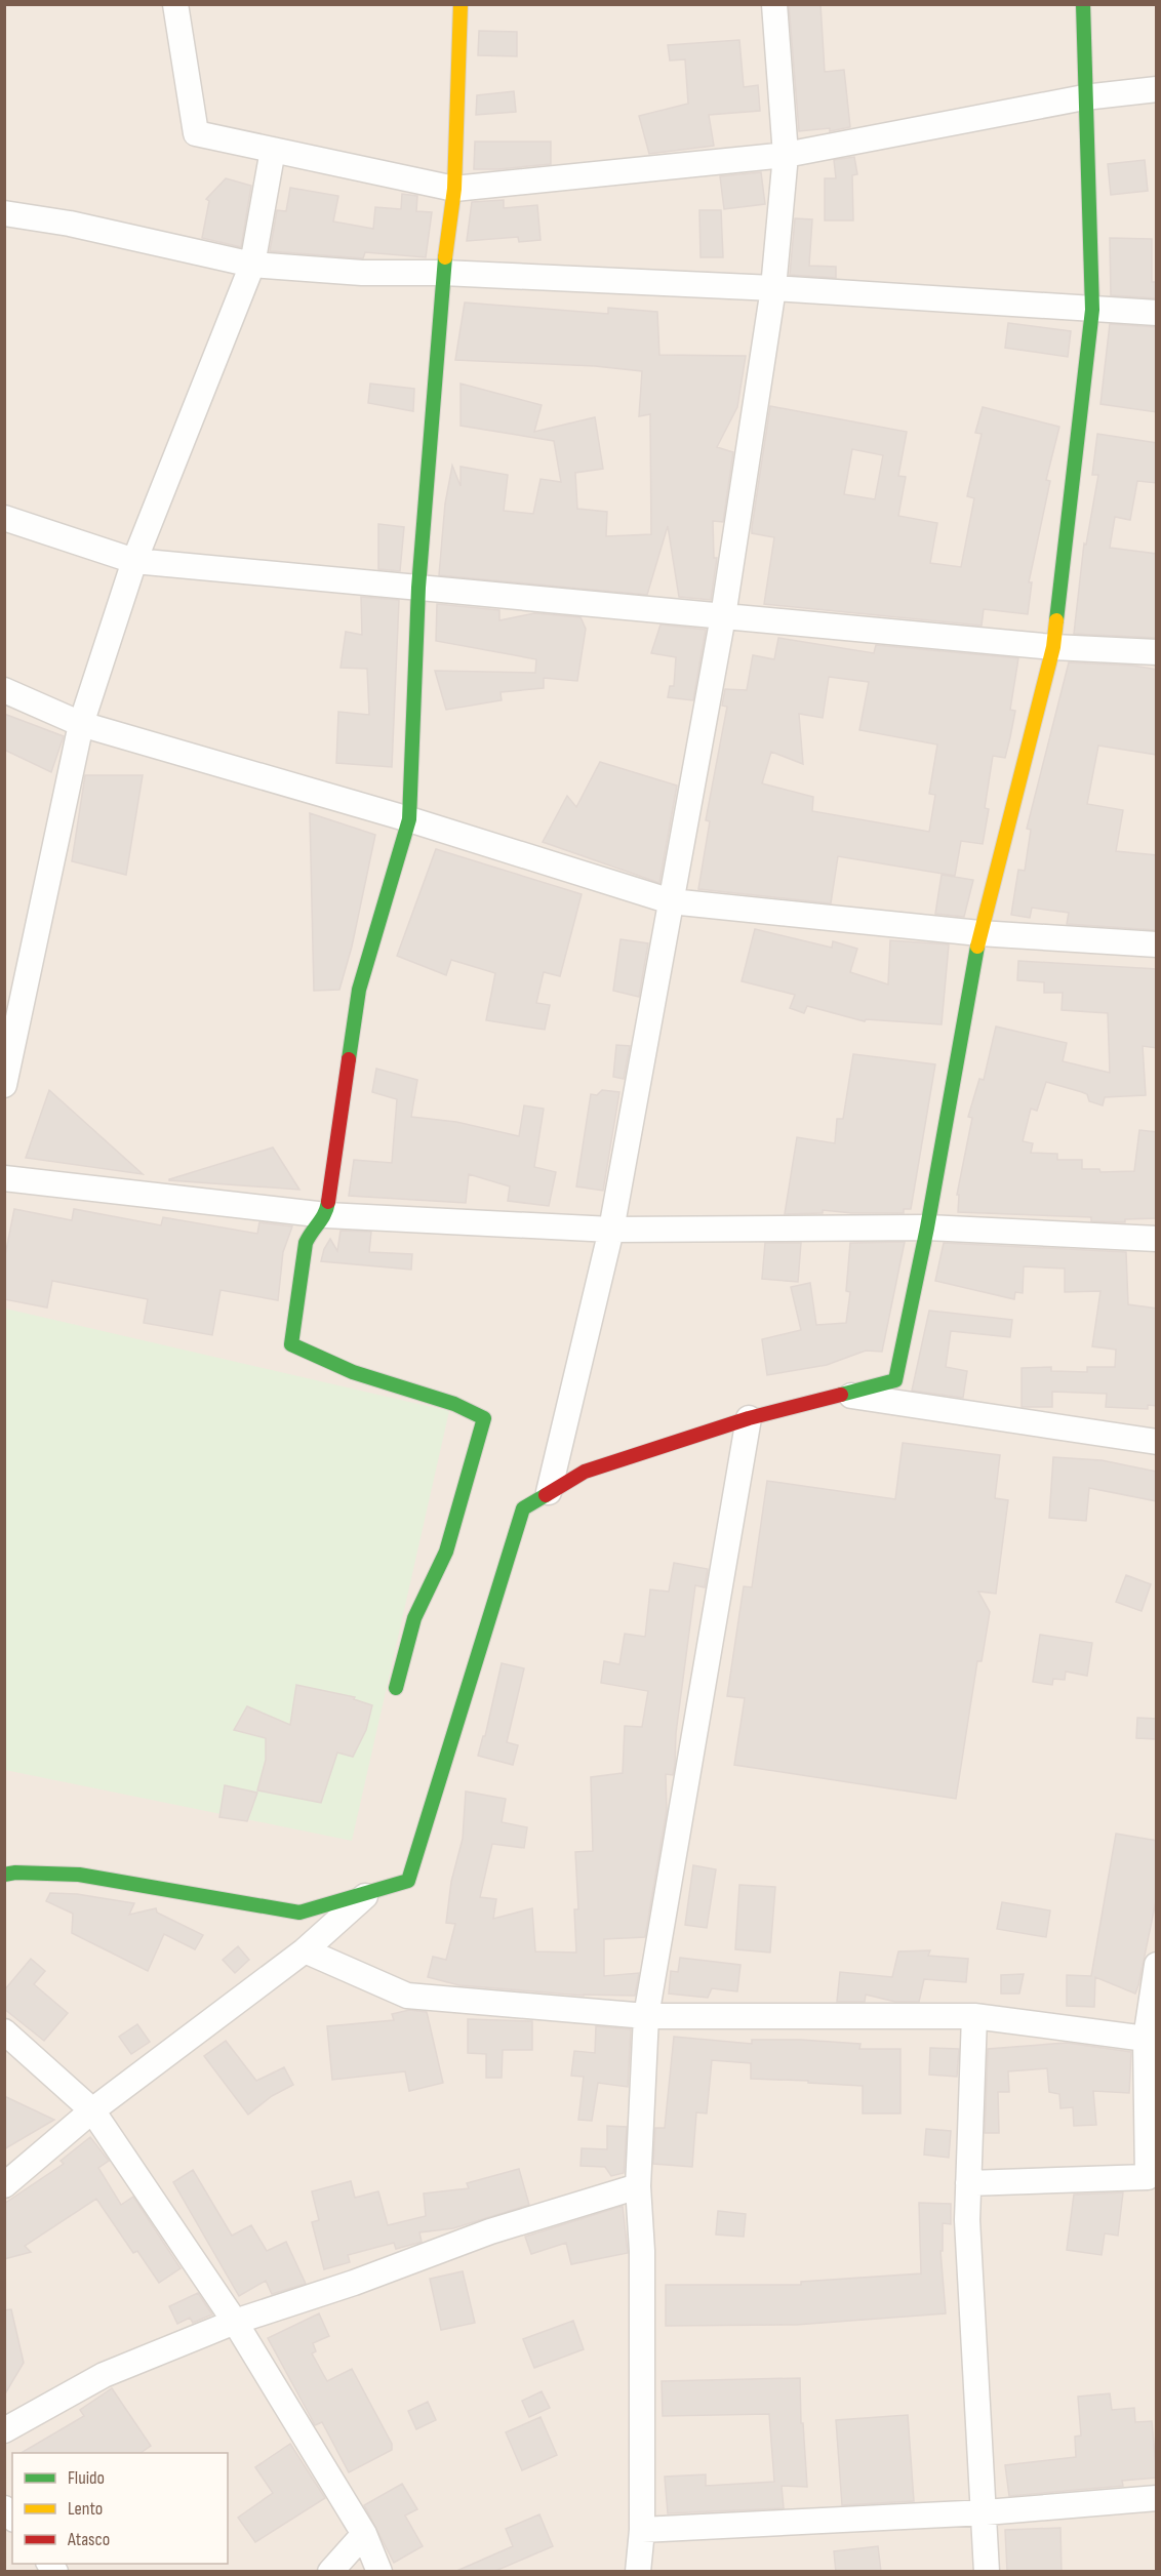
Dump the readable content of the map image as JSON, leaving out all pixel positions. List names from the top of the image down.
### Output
{
  "legend": ["Fluido", "Lento", "Atasco"]
}
